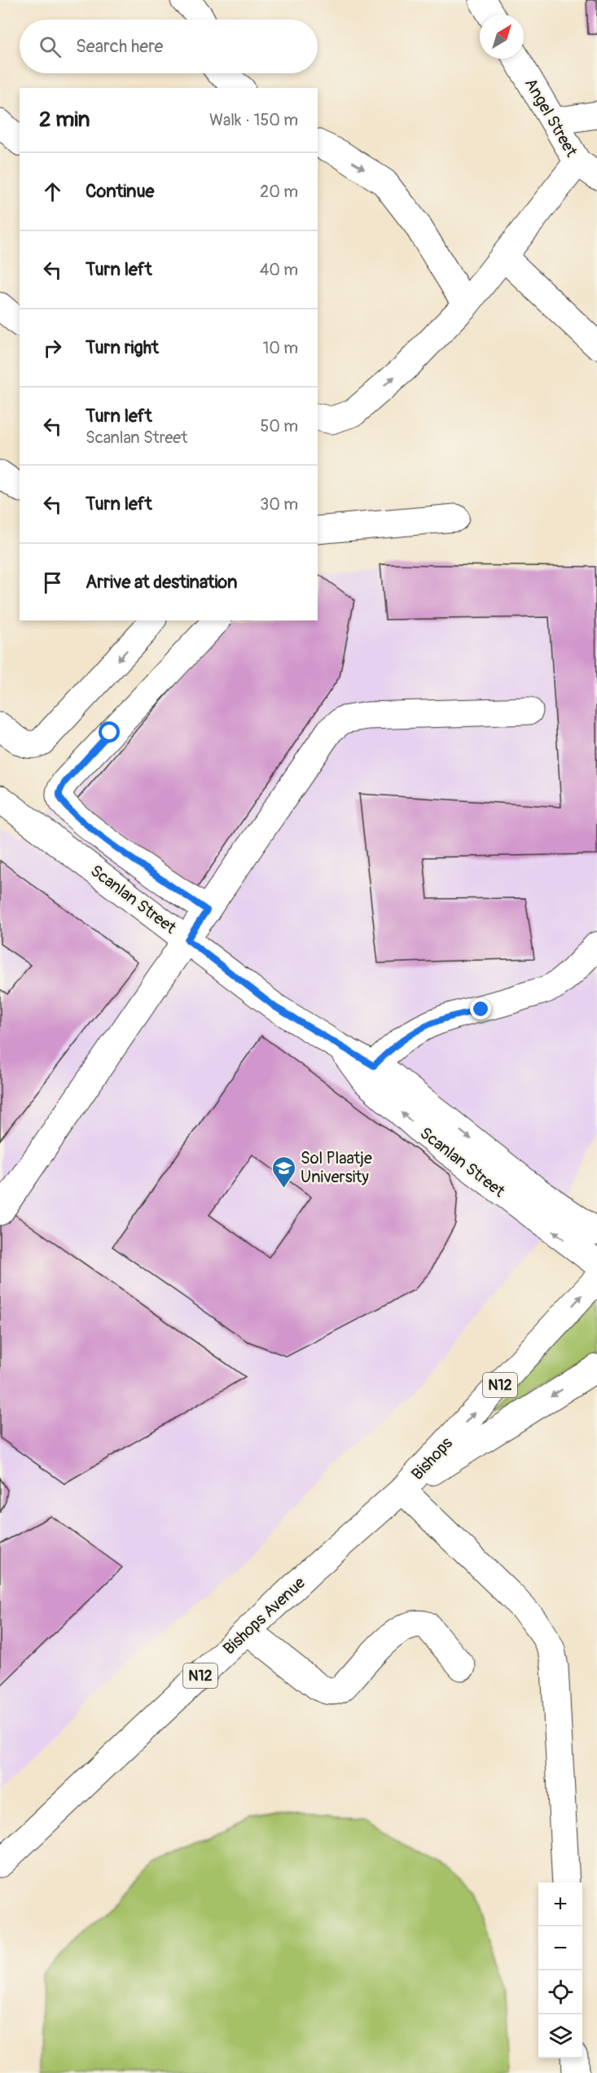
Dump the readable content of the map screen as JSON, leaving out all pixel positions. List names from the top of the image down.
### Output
{
  "streets": {
    "main road": [
      "Angel Street",
      "Scanlan Street",
      "N12",
      "Bishops",
      "Bishops Avenue"
    ]
  },
  "crossings": [
    ["Bishops", "Bishops Avenue"]
  ],
  "places": {
    "school or university": ["Sol Plaatje University"]
  },
  "north": "top right",
  "page": {
    "search": "Search here",
    "heading": ["2 min", "Walk · 150 m"],
    "list": [
      ["Continue", "20 m"],
      ["Turn left", "40 m"],
      ["Turn right", "10 m"],
      ["Turn left", "Scanlan Street", "50 m"],
      ["Turn left", "30 m"],
      "Arrive at destination"
    ],
    "map_buttons": ["+", "−"]
  }
}
